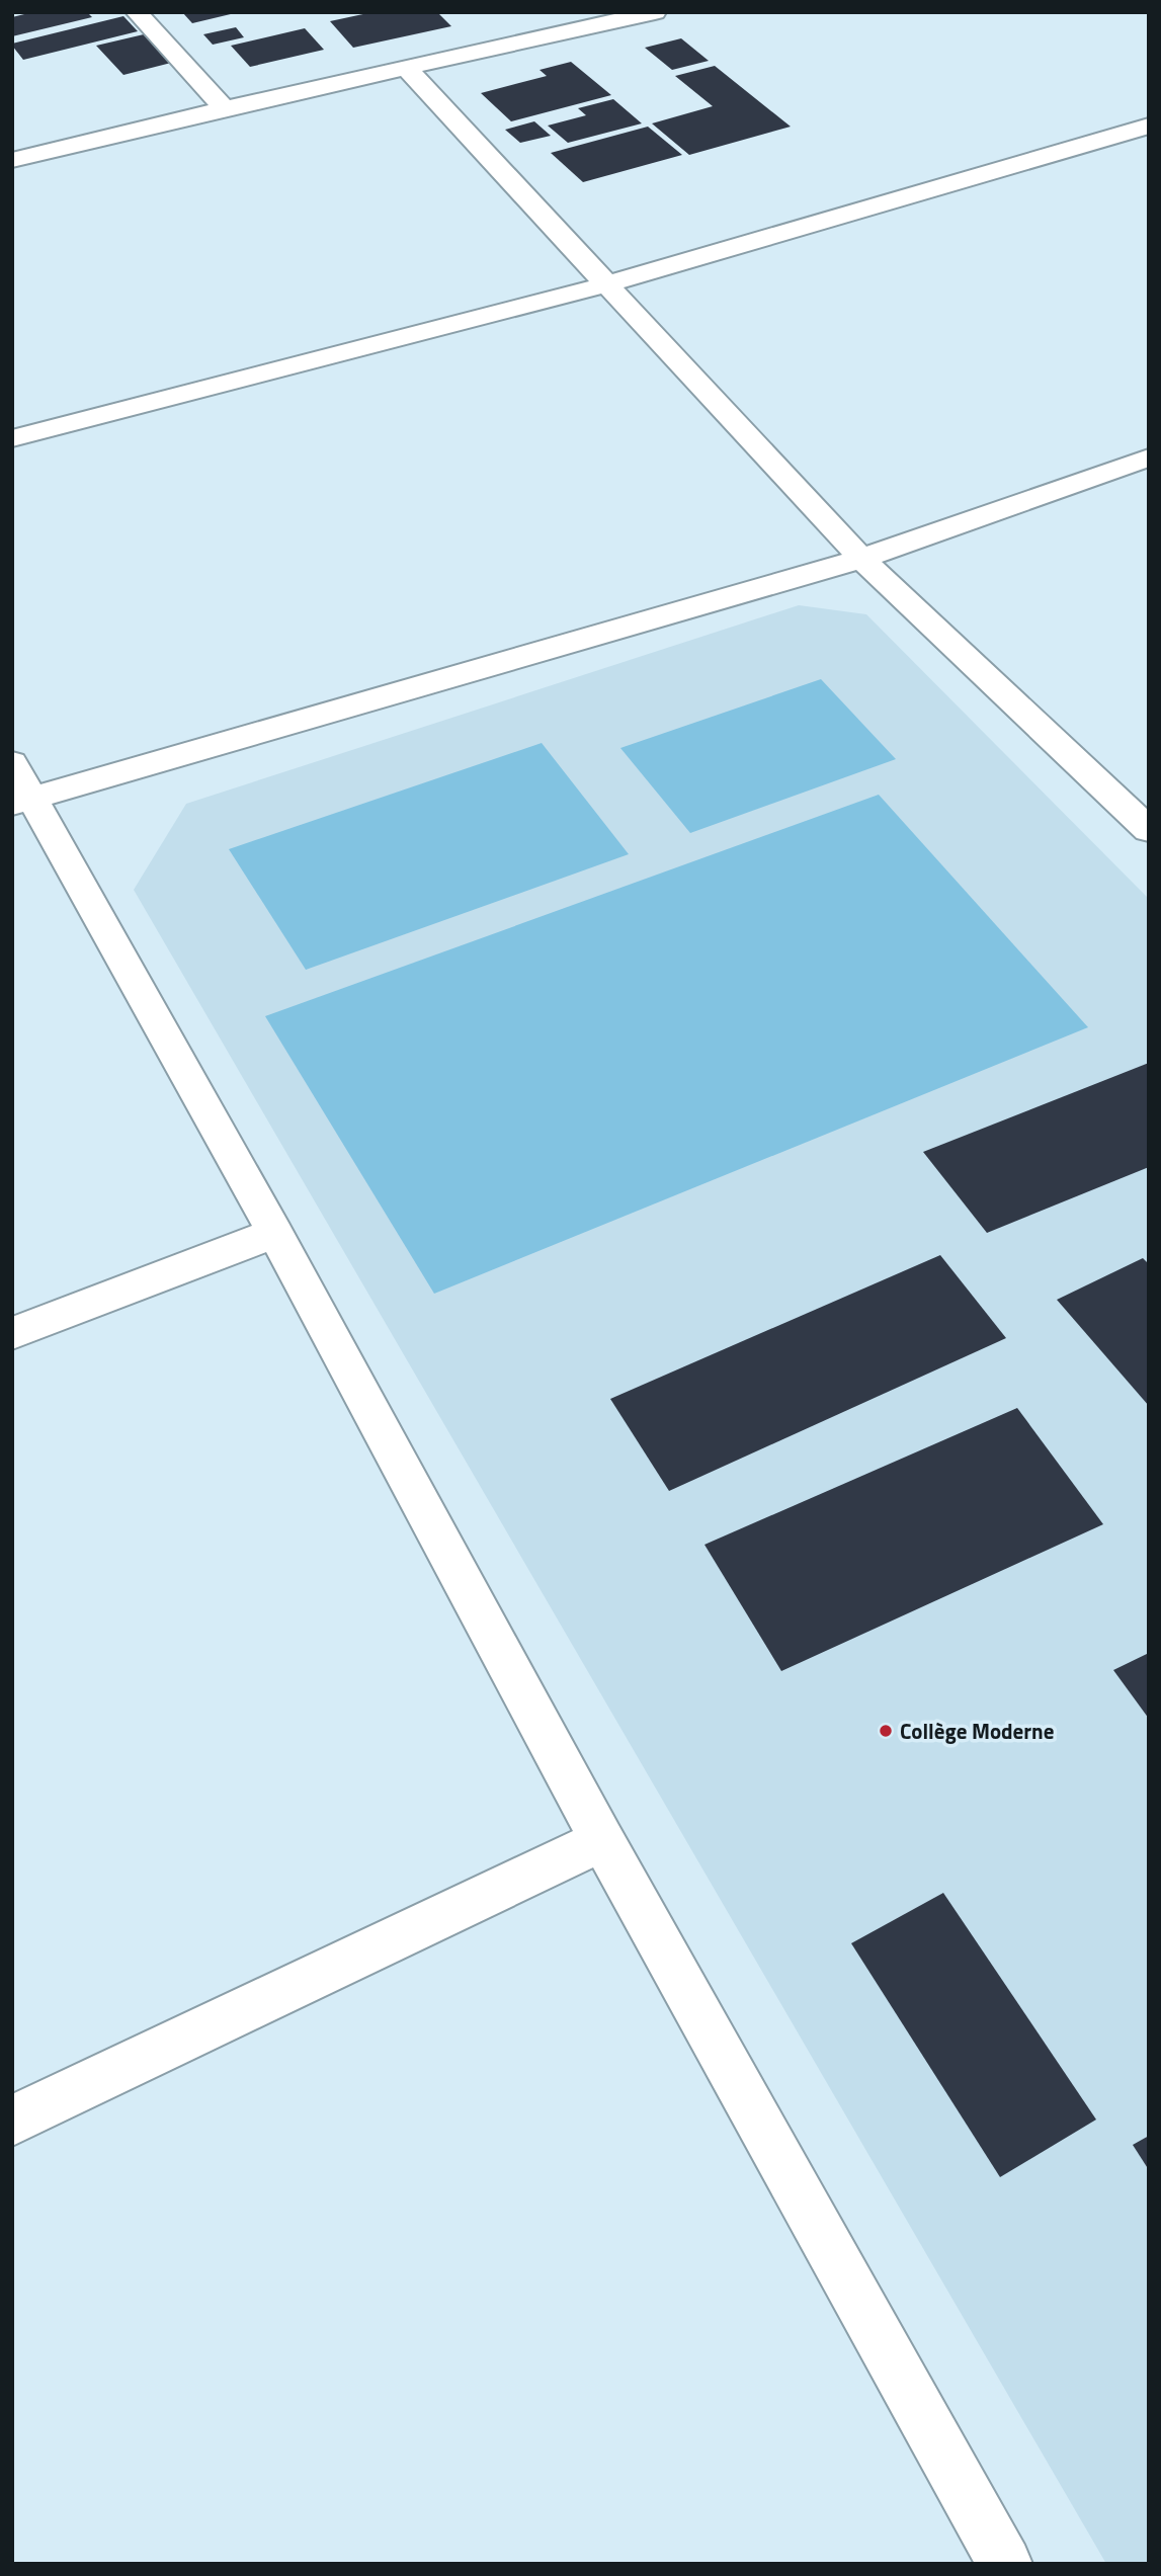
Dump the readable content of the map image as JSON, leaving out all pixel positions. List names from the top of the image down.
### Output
{
  "places": ["Collège Moderne"]
}
